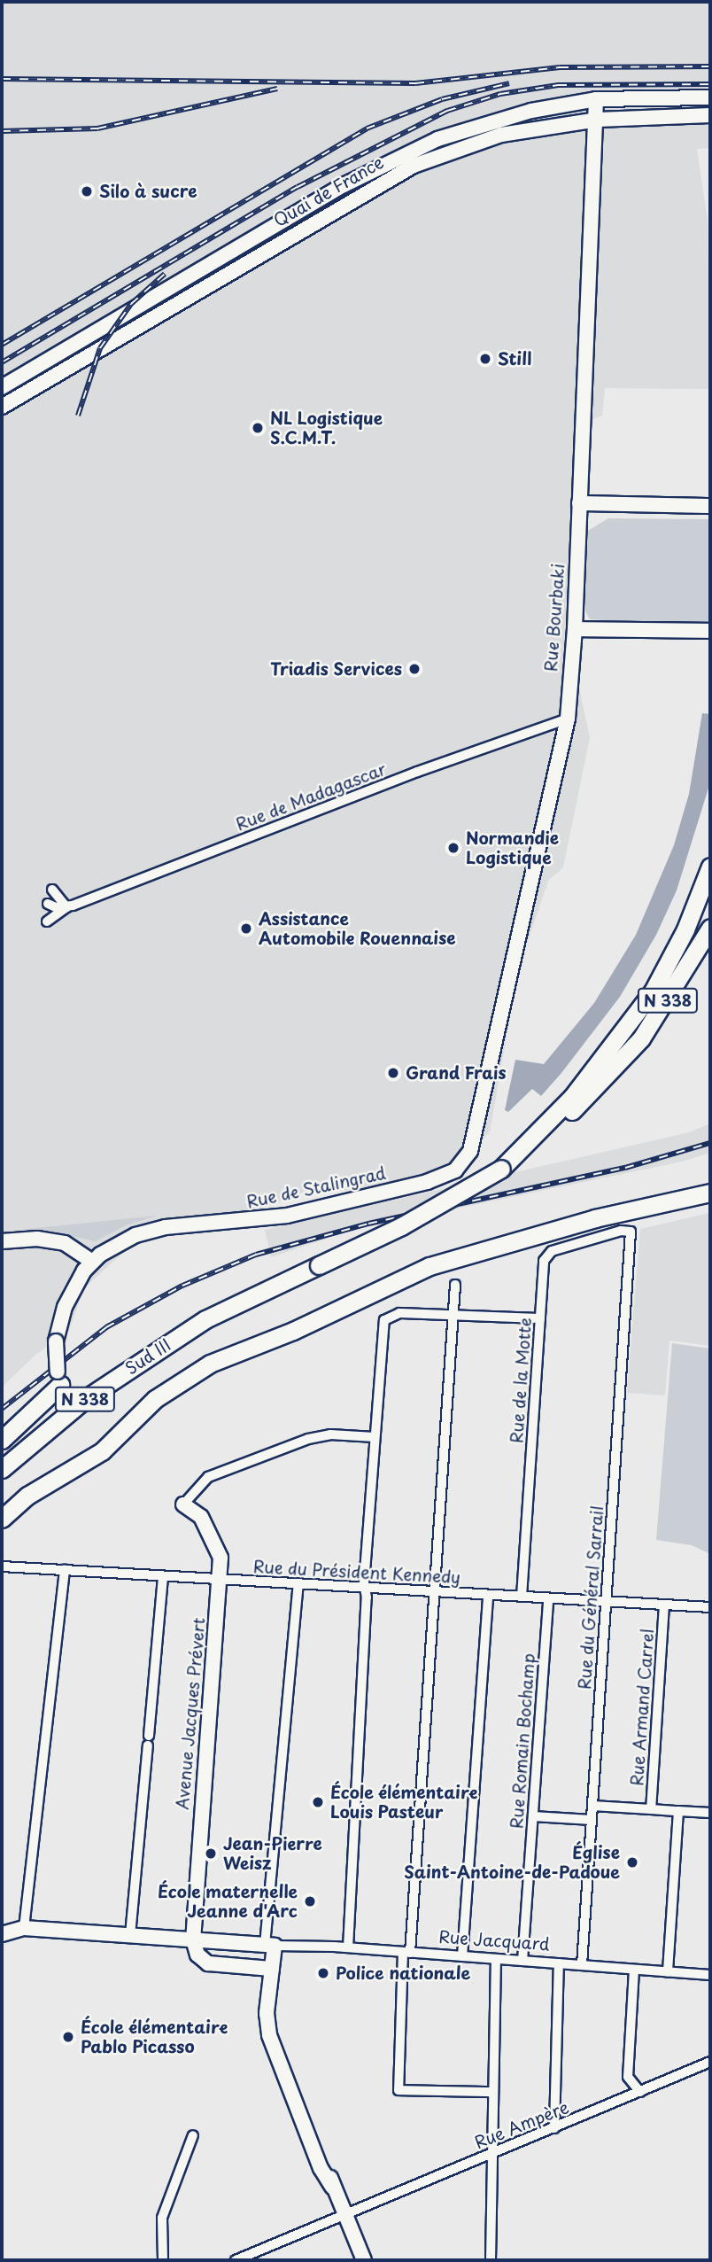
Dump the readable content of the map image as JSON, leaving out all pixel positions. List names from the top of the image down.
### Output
{
  "streets": {
    "highway": ["N 338", "Sud III"],
    "street": [
      "Quai de France",
      "Rue Bourbaki",
      "Rue de Madagascar",
      "Rue de Stalingrad",
      "Rue de la Motte",
      "Rue du Président Kennedy",
      "Rue du Général Sarrail",
      "Rue Armand Carrel",
      "Avenue Jacques Prévert",
      "Rue Romain Bochamp",
      "Rue Jacquard",
      "Rue Ampère"
    ]
  },
  "crossings": [
    ["Quai de France", "Rue Bourbaki"],
    ["Rue Bourbaki", "Rue de Madagascar"],
    ["Rue Bourbaki", "Rue de Stalingrad"],
    ["N 338", "Sud III"],
    ["Rue de la Motte", "Rue du Président Kennedy"],
    ["Rue de la Motte", "Rue du Général Sarrail"],
    ["Rue du Président Kennedy", "Rue du Général Sarrail"],
    ["Rue du Président Kennedy", "Rue Armand Carrel"],
    ["Rue du Président Kennedy", "Avenue Jacques Prévert"],
    ["Rue du Président Kennedy", "Rue Romain Bochamp"],
    ["Rue du Général Sarrail", "Rue Jacquard"],
    ["Rue Romain Bochamp", "Rue Jacquard"]
  ],
  "places": [
    "Silo à sucre",
    "Still",
    "NL Logistique S.C.M.T.",
    "Triadis Services",
    "Normandie Logistique",
    "Assistance Automobile Rouennaise",
    "Grand Frais",
    "École élémentaire Louis Pasteur",
    "Jean-Pierre Weisz",
    "Église Saint-Antoine-de-Padoue",
    "École maternelle Jeanne d'Arc",
    "Police nationale",
    "École élémentaire Pablo Picasso"
  ]
}
